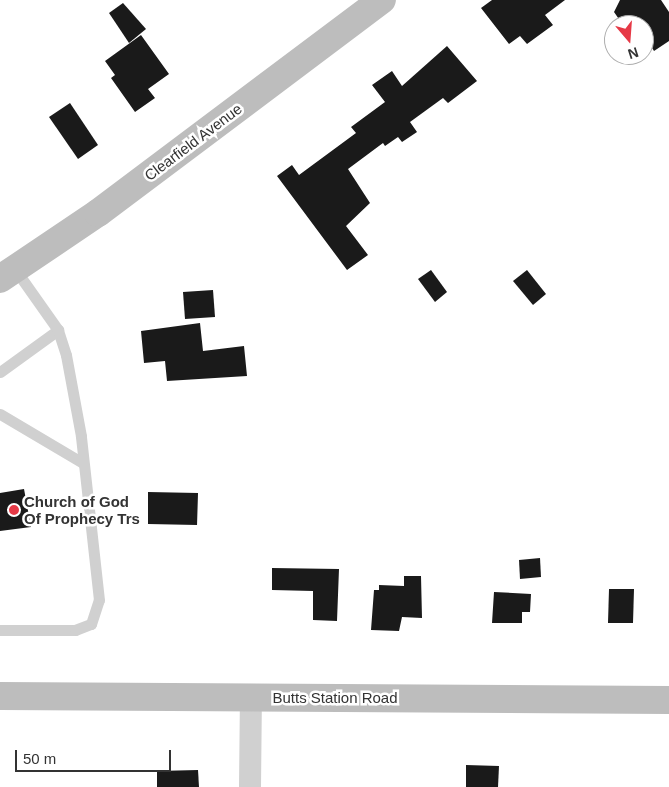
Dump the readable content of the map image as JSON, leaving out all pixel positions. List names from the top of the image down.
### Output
{
  "streets": {
    "main road": ["Clearfield Avenue", "Butts Station Road"]
  },
  "places": ["Church of God Of Prophecy Trs"],
  "scale_bar": "50 m",
  "north": "bottom"
}
